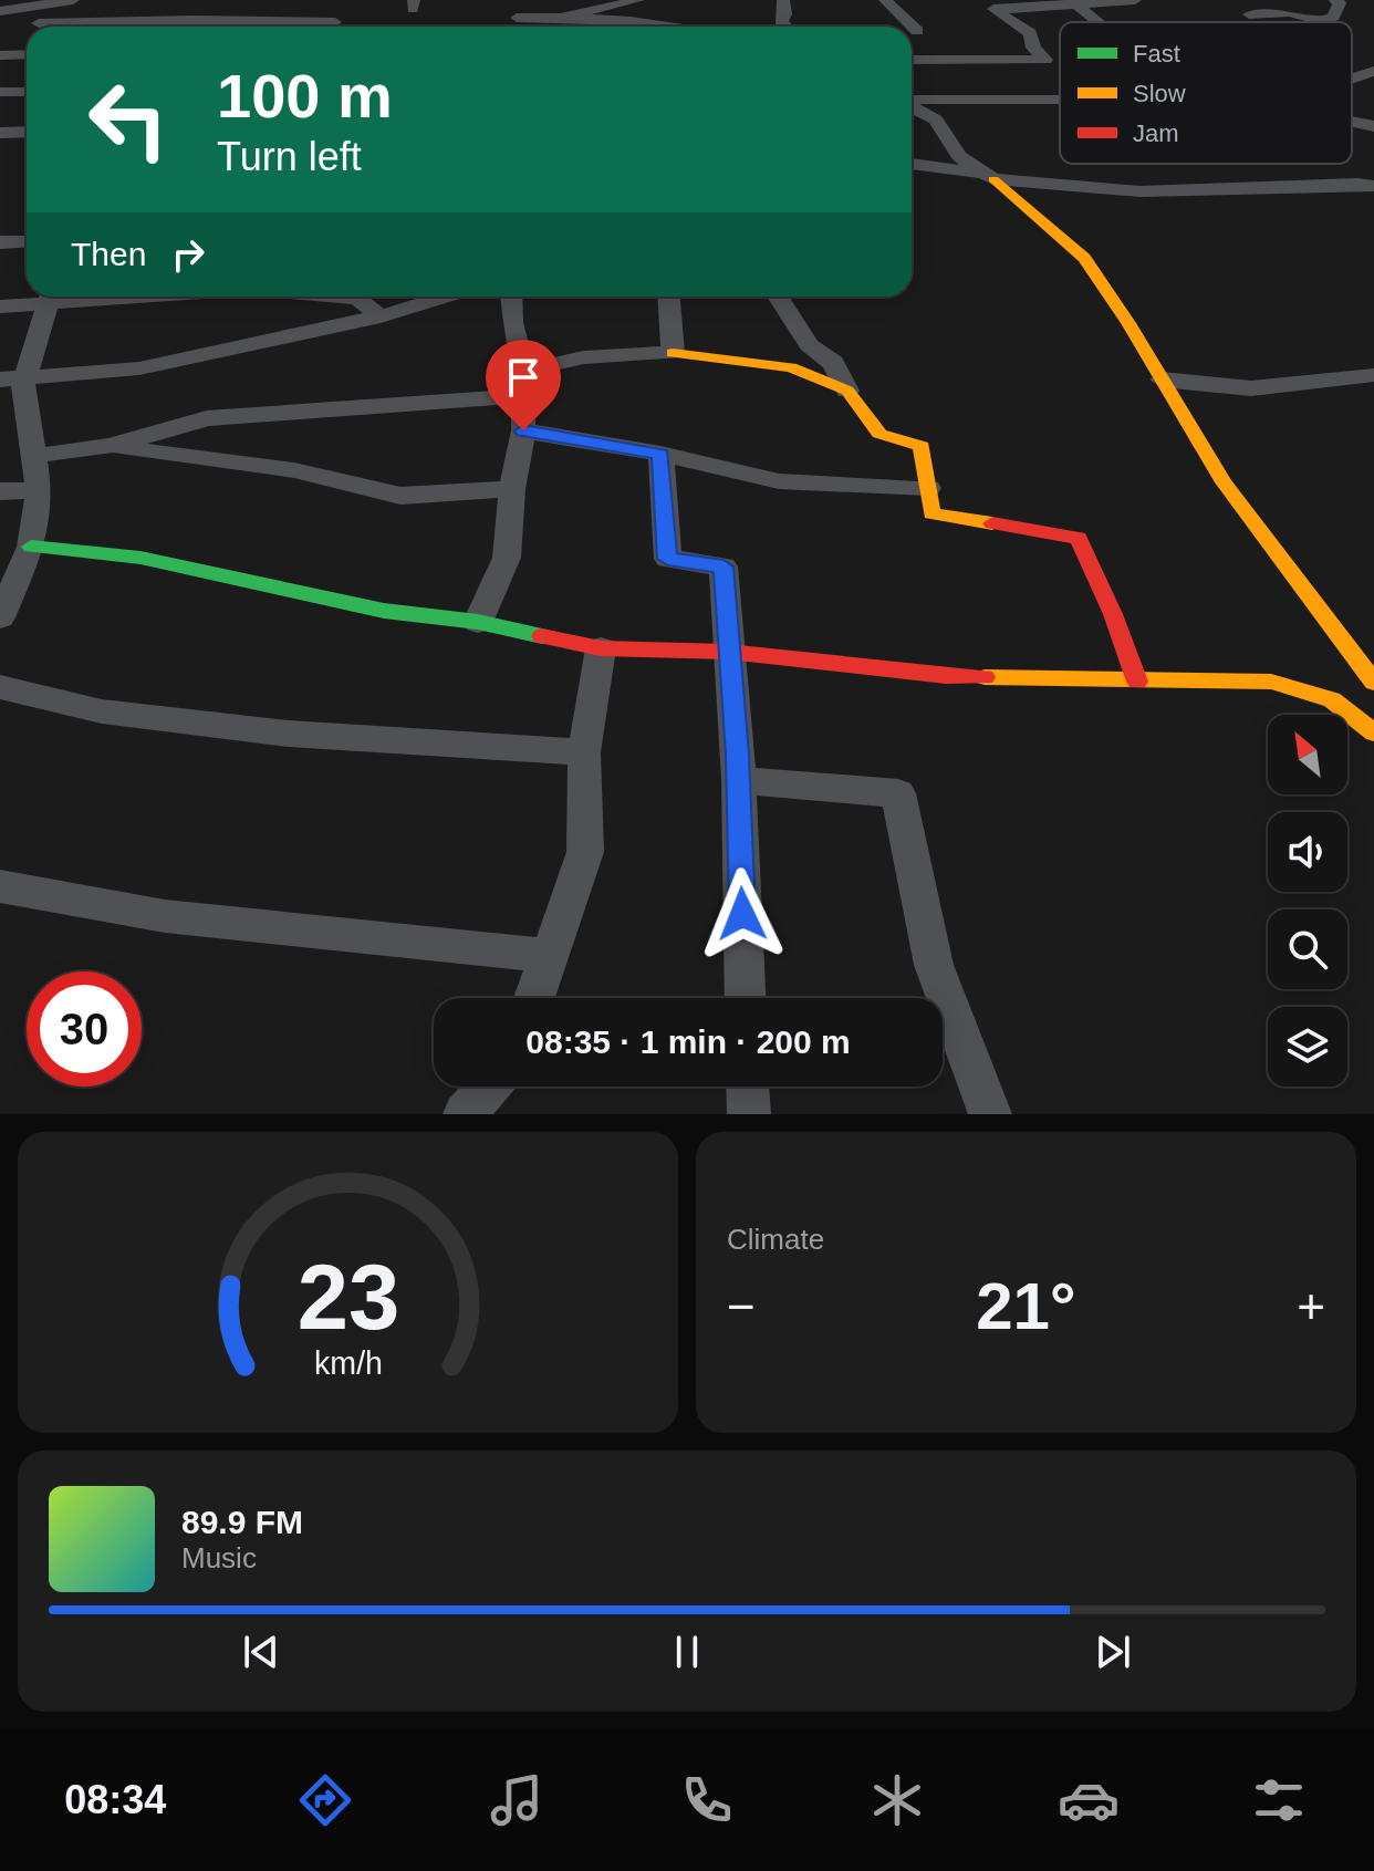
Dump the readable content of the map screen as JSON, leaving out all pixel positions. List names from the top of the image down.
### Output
{
  "legend": ["Fast", "Slow", "Jam"],
  "north": "top left",
  "page": {
    "turn": ["100 m", "Turn left"],
    "then": "Then",
    "limit": "30",
    "trip": "08:35 · 1 min · 200 m",
    "tile": "Climate",
    "heat": ["−", "21°", "+"],
    "song": ["89.9 FM", "Music"],
    "tabs": "08:34",
    "gauge": ["23", "km/h"]
  }
}
